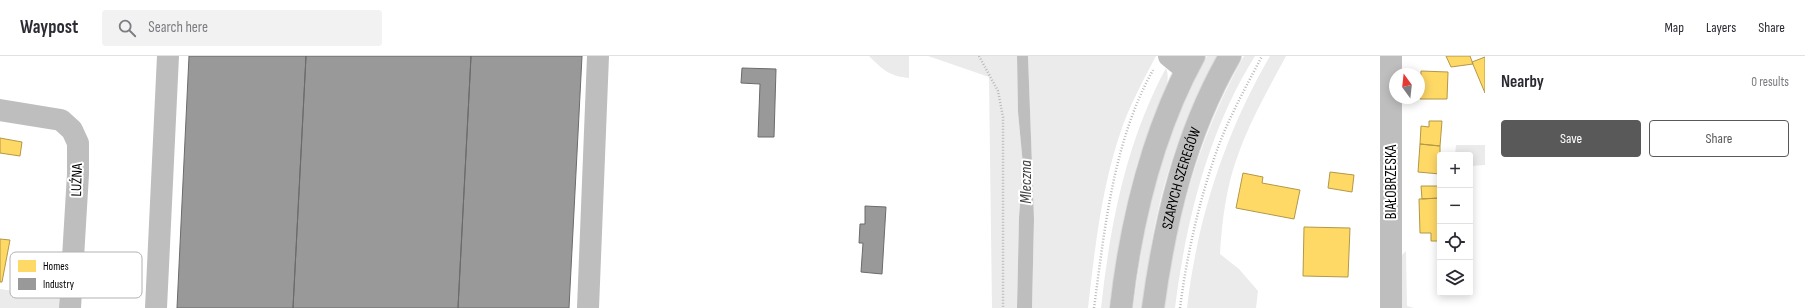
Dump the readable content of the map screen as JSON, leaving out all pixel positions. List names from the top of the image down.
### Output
{
  "streets": {
    "main road": ["SZARYCH SZEREGÓW", "LUŹNA", "BIAŁOBRZESKA"]
  },
  "water": ["Mleczna"],
  "legend": ["Homes", "Industry"],
  "north": "top",
  "page": {
    "header": "Waypost",
    "search": "Search here",
    "nav": ["Map", "Layers", "Share"],
    "heading": ["Nearby", "0 results"],
    "buttons": ["Save", "Share"],
    "map_buttons": ["+", "−"]
  }
}
